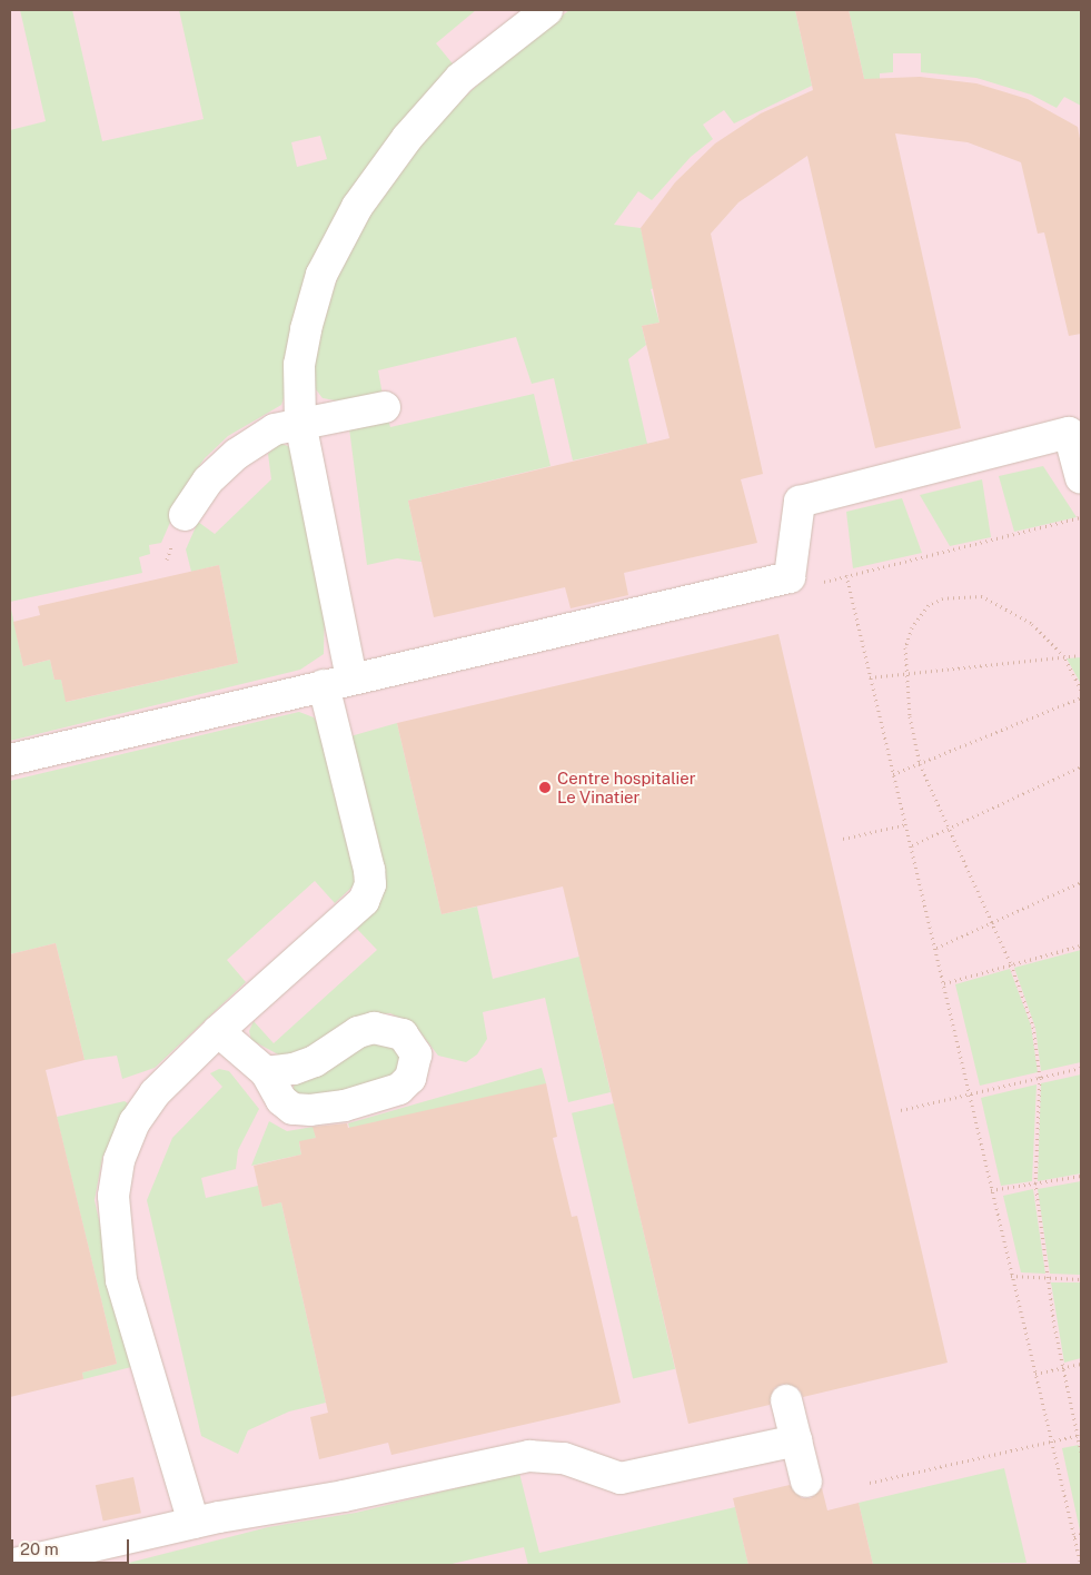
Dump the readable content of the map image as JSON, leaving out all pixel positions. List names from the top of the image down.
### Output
{
  "places": ["Centre hospitalier Le Vinatier"],
  "scale_bar": "20 m"
}
